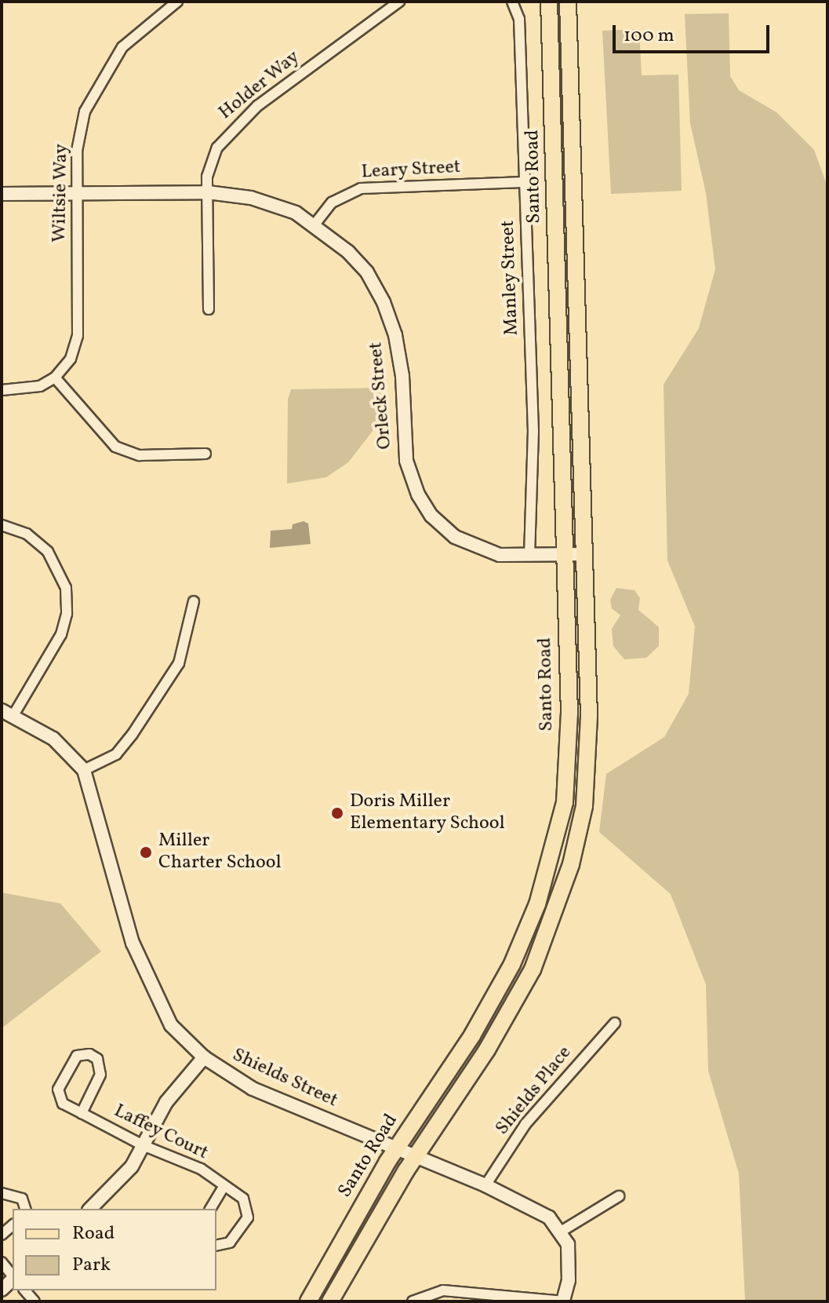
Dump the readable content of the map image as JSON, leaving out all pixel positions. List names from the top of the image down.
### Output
{
  "streets": {
    "main road": ["Santo Road"],
    "street": [
      "Holder Way",
      "Leary Street",
      "Wiltsie Way",
      "Manley Street",
      "Orleck Street",
      "Shields Street",
      "Shields Place",
      "Laffey Court"
    ]
  },
  "crossings": [
    ["Holder Way", "Orleck Street"],
    ["Leary Street", "Manley Street"],
    ["Leary Street", "Orleck Street"],
    ["Santo Road", "Orleck Street"],
    ["Santo Road", "Shields Street"],
    ["Wiltsie Way", "Orleck Street"],
    ["Manley Street", "Orleck Street"],
    ["Shields Street", "Shields Place"]
  ],
  "places": ["Doris Miller Elementary School", "Miller Charter School"],
  "legend": ["Road", "Park"],
  "scale_bar": "100 m"
}
